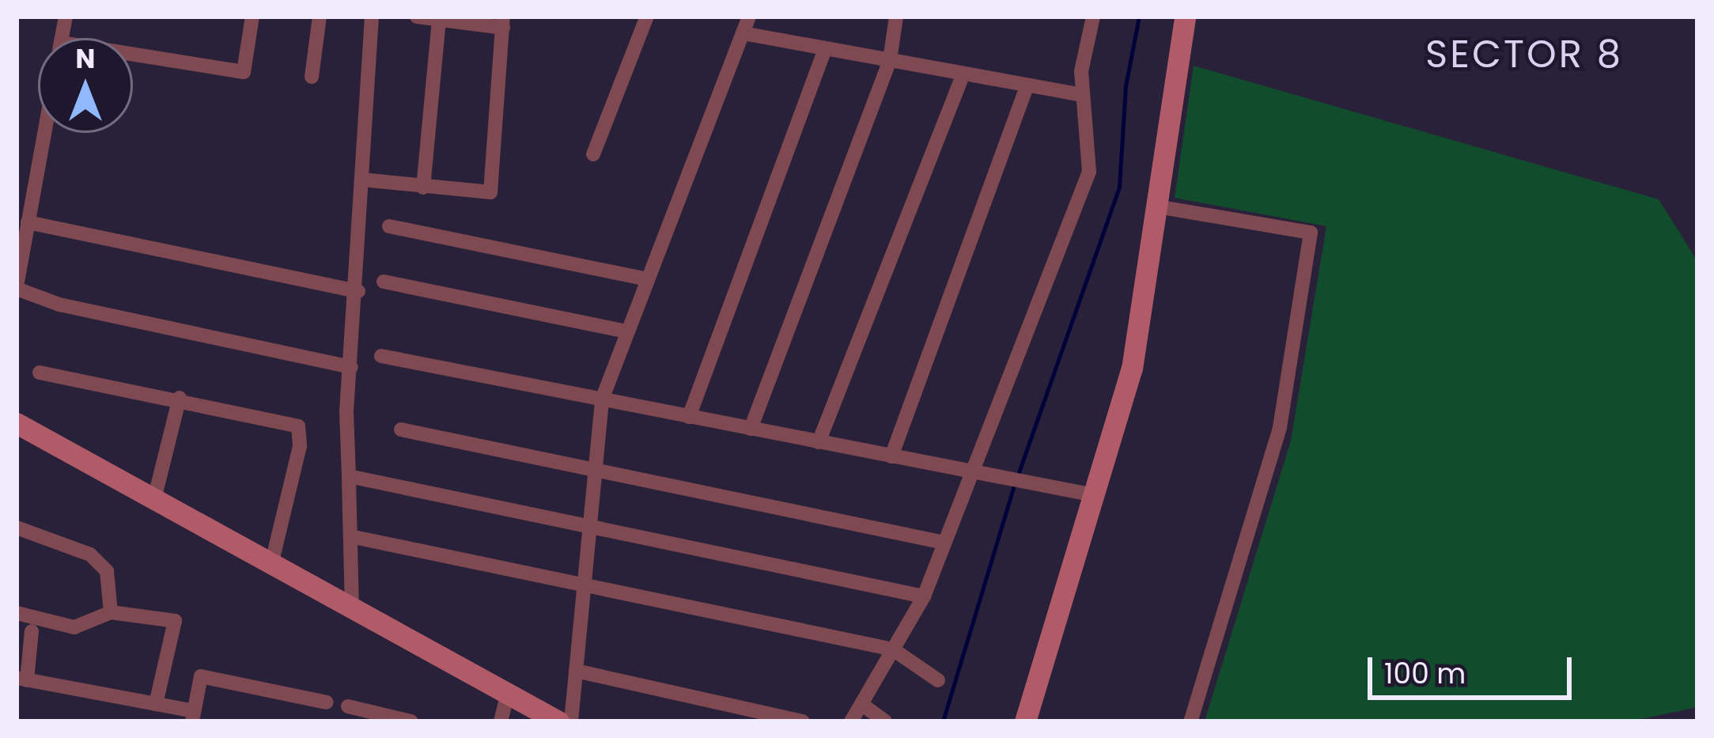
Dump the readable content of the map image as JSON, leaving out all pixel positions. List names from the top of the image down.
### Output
{
  "districts": ["SECTOR 8"],
  "scale_bar": "100 m",
  "north": "top"
}
